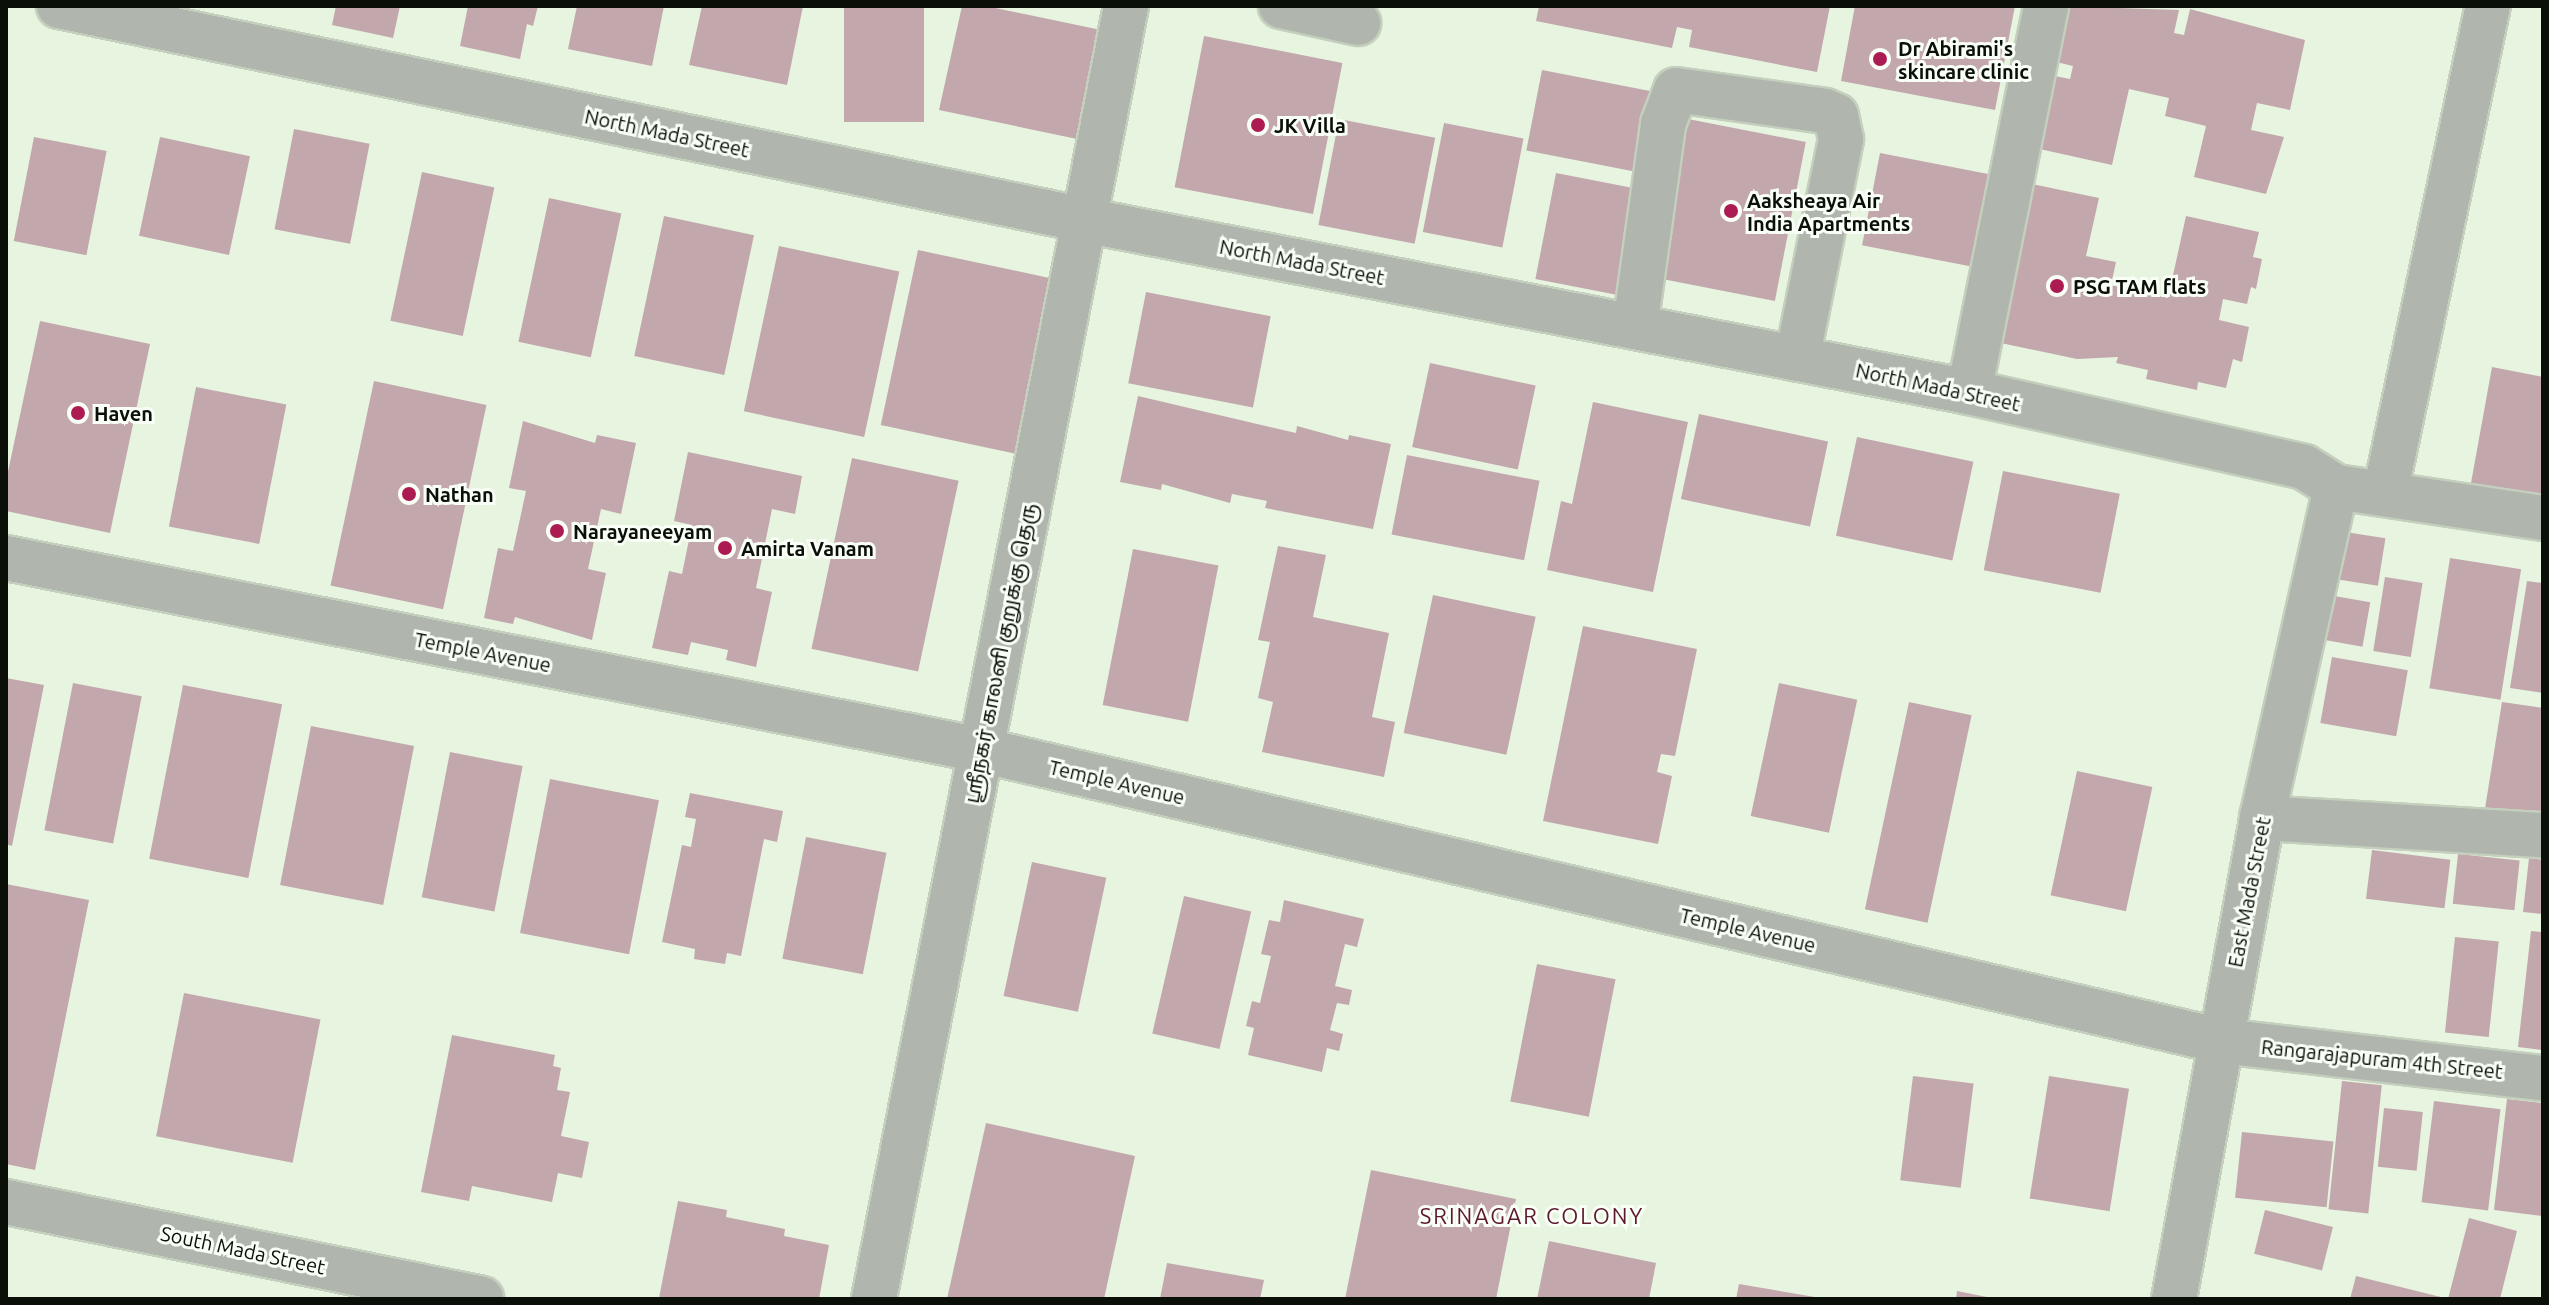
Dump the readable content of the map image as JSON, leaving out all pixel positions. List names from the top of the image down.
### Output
{
  "streets": {
    "street": [
      "North Mada Street",
      "Temple Avenue",
      "ஸ்ரீநகர் காலனி குறுக்கு தெரு",
      "East Mada Street",
      "Rangarajapuram 4th Street",
      "South Mada Street"
    ]
  },
  "crossings": [
    ["North Mada Street", "ஸ்ரீநகர் காலனி குறுக்கு தெரு"],
    ["North Mada Street", "East Mada Street"],
    ["Temple Avenue", "ஸ்ரீநகர் காலனி குறுக்கு தெரு"],
    ["Temple Avenue", "East Mada Street"],
    ["Temple Avenue", "Rangarajapuram 4th Street"],
    ["East Mada Street", "Rangarajapuram 4th Street"]
  ],
  "districts": ["SRINAGAR COLONY"],
  "places": [
    "Dr Abirami's skincare clinic",
    "JK Villa",
    "Aaksheaya Air India Apartments",
    "PSG TAM flats",
    "Haven",
    "Nathan",
    "Narayaneeyam",
    "Amirta Vanam"
  ]
}
